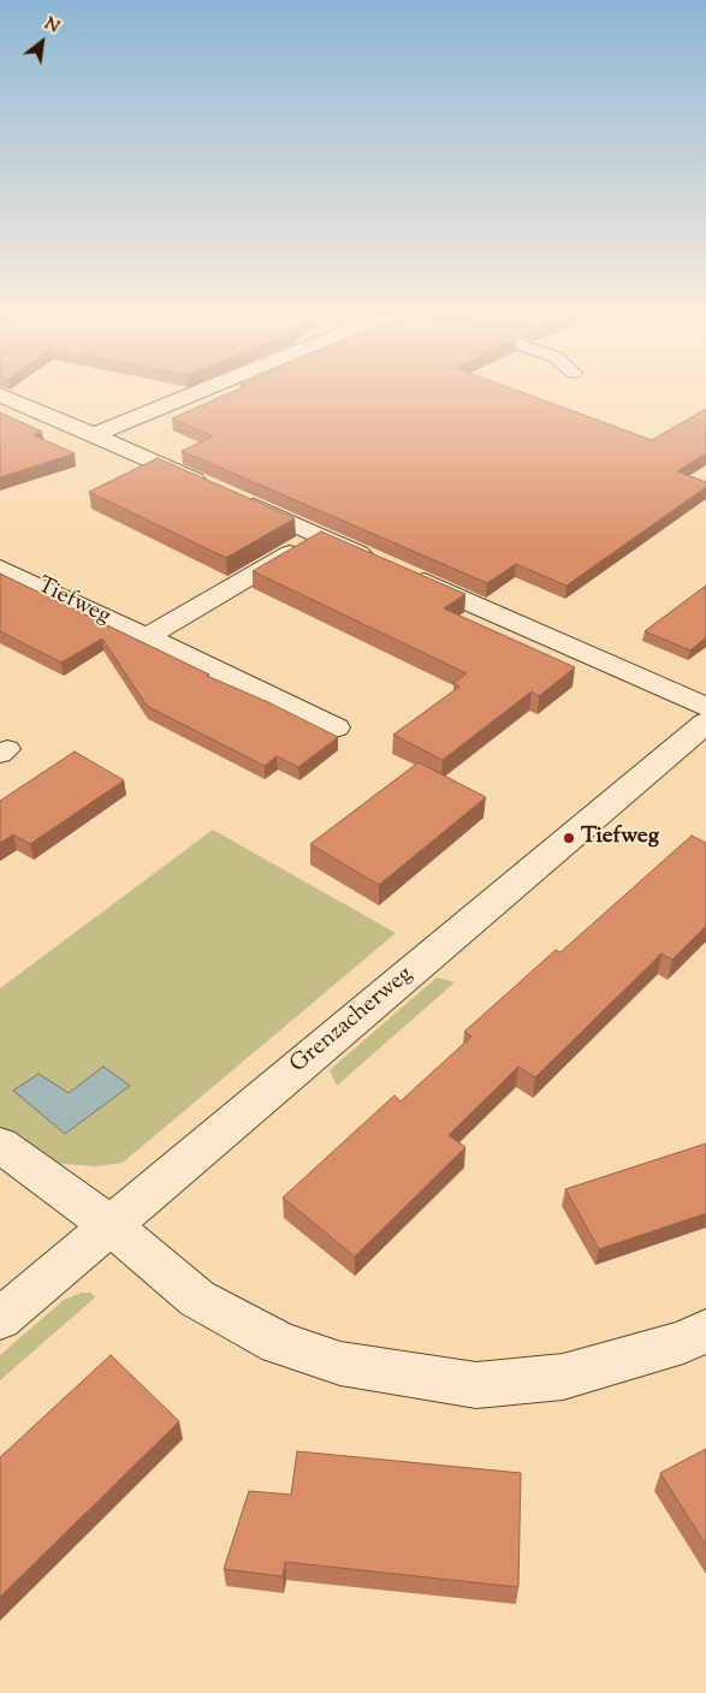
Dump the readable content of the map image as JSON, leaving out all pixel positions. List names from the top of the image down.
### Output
{
  "streets": {
    "street": ["Tiefweg", "Grenzacherweg"]
  },
  "places": ["Tiefweg"],
  "north": "top right"
}
